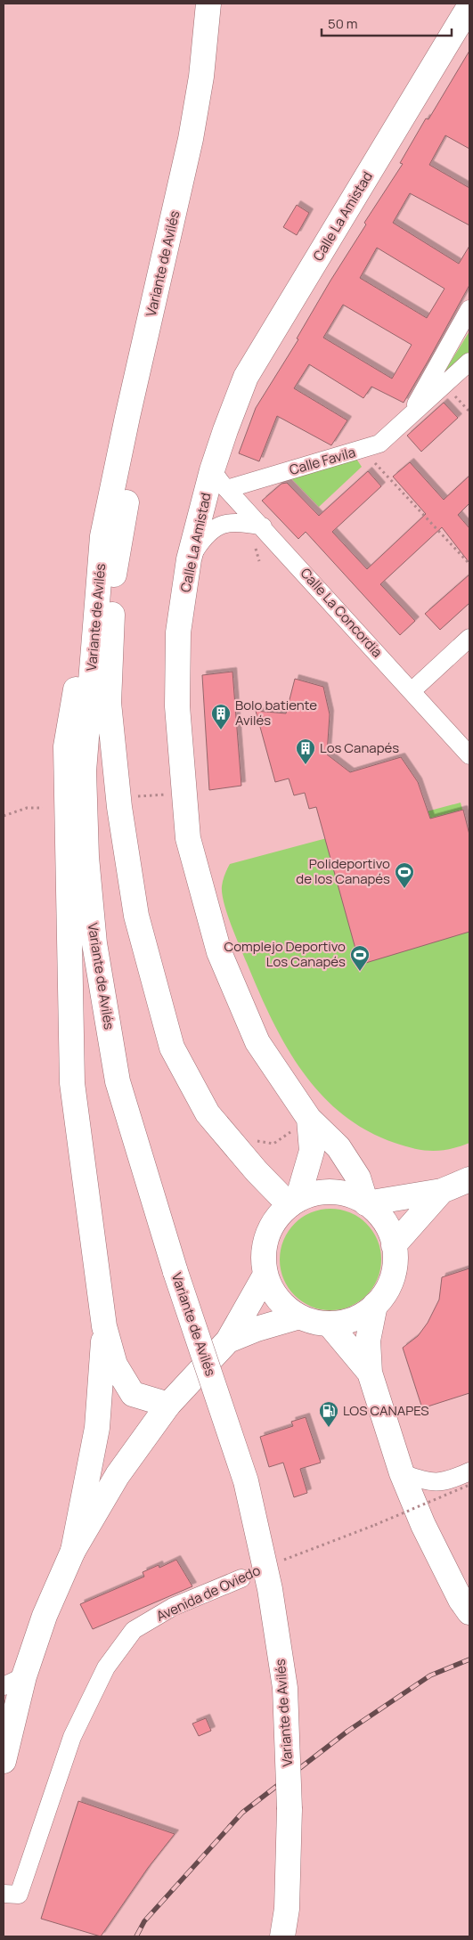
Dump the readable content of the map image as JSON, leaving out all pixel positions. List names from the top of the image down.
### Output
{
  "streets": {
    "main road": ["Calle La Amistad", "Variante de Avilés"],
    "street": ["Calle Favila", "Calle La Concordia", "Avenida de Oviedo"]
  },
  "crossings": [
    ["Calle La Amistad", "Calle La Concordia"],
    ["Calle Favila", "Calle La Concordia"]
  ],
  "places": {
    "building": ["Bolo batiente Avilés", "Los Canapés"],
    "sports": ["Polideportivo de los Canapés", "Complejo Deportivo Los Canapés"],
    "fuel station": ["LOS CANAPES"]
  },
  "scale_bar": "50 m"
}
